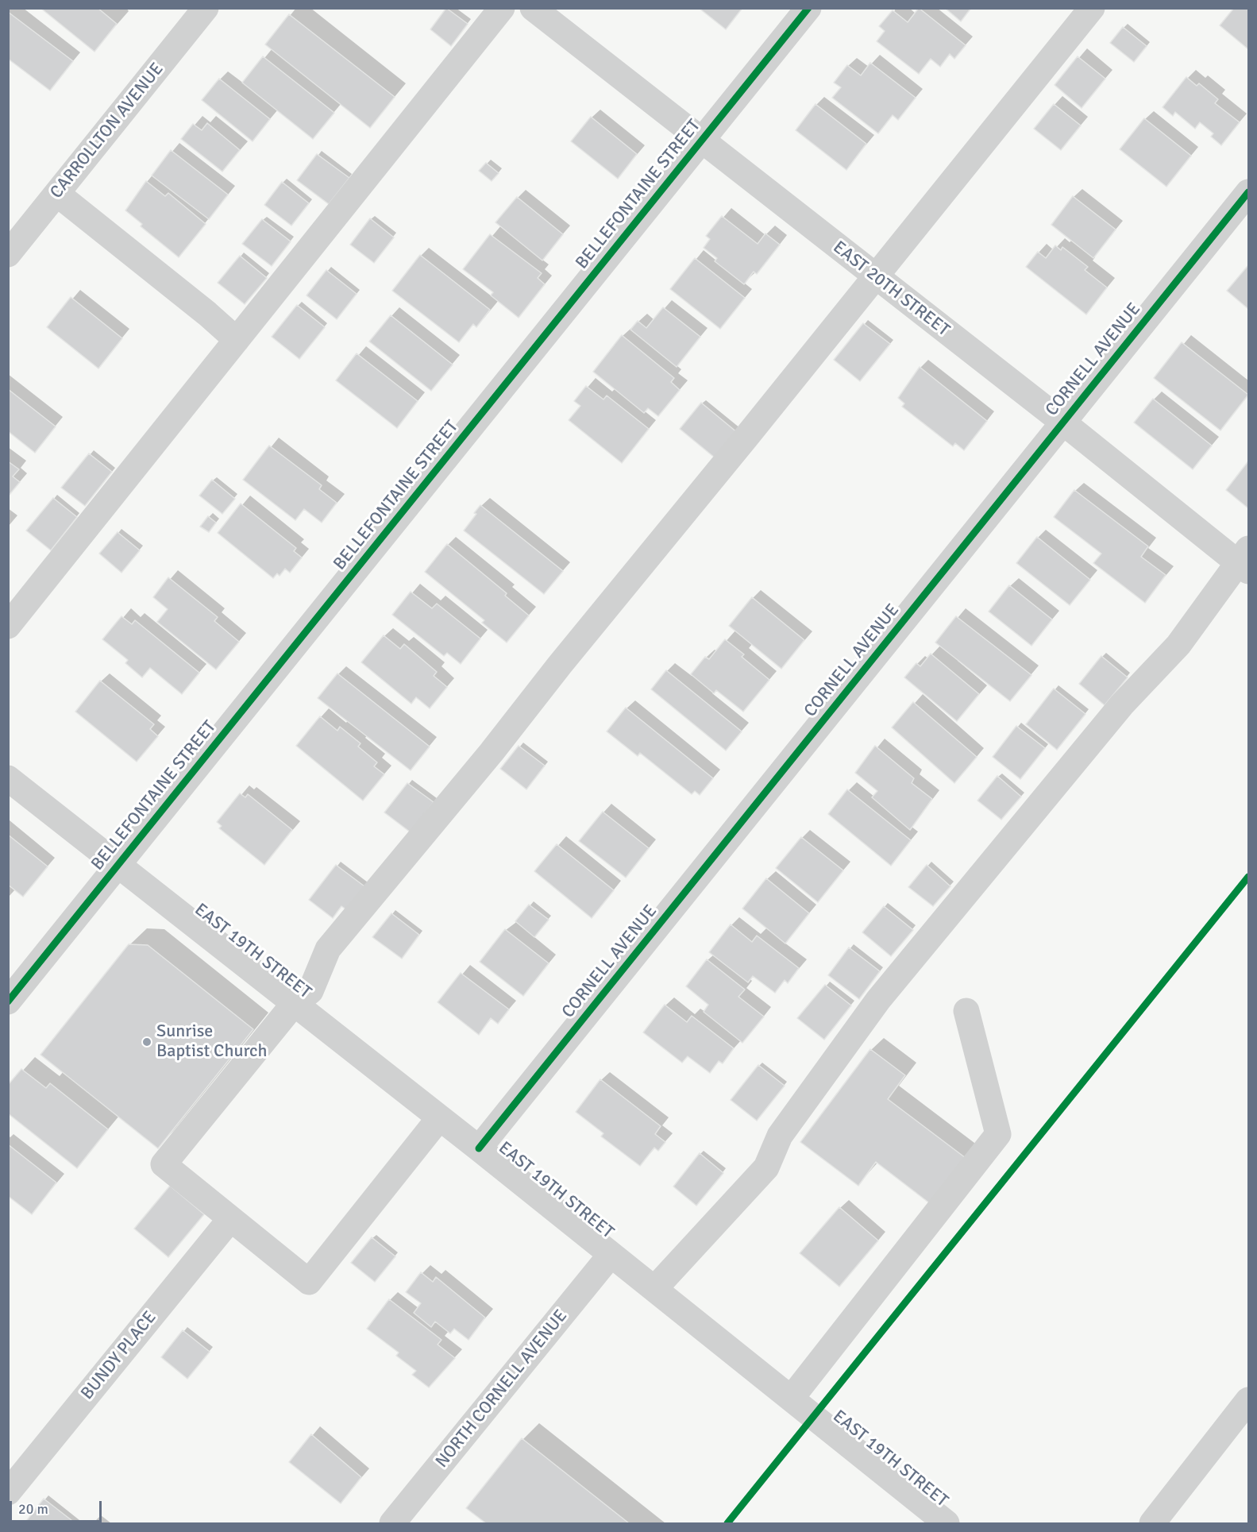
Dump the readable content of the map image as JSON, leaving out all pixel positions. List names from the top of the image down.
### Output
{
  "streets": {
    "street": [
      "CARROLLTON AVENUE",
      "BELLEFONTAINE STREET",
      "EAST 20TH STREET",
      "CORNELL AVENUE",
      "EAST 19TH STREET",
      "BUNDY PLACE",
      "NORTH CORNELL AVENUE"
    ]
  },
  "crossings": [
    ["BELLEFONTAINE STREET", "EAST 20TH STREET"],
    ["BELLEFONTAINE STREET", "EAST 19TH STREET"],
    ["EAST 20TH STREET", "CORNELL AVENUE"],
    ["CORNELL AVENUE", "EAST 19TH STREET"],
    ["EAST 19TH STREET", "NORTH CORNELL AVENUE"]
  ],
  "places": ["Sunrise Baptist Church"],
  "scale_bar": "20 m"
}
